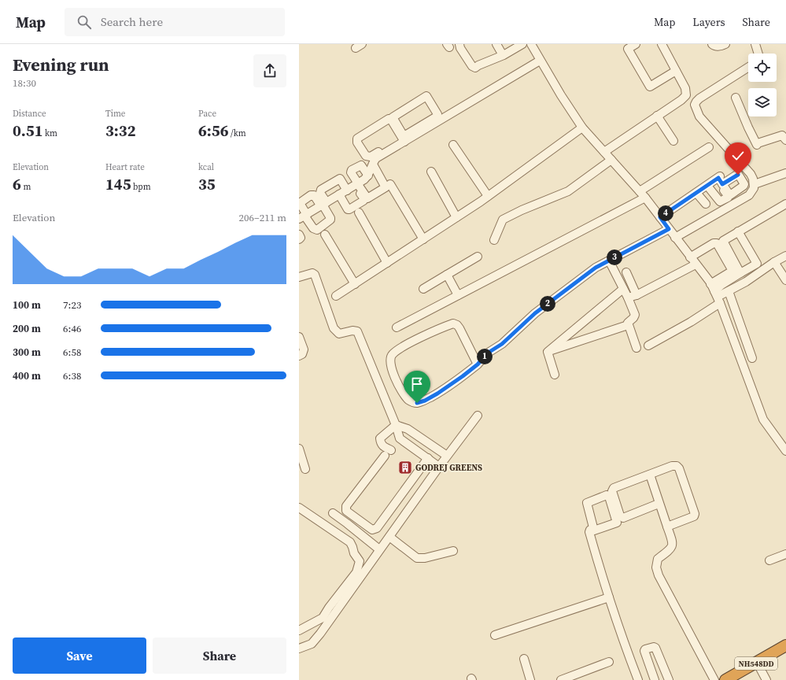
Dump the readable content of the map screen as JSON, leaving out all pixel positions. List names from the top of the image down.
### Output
{
  "streets": {
    "highway": ["NH548DD"]
  },
  "places": {
    "building": ["GODREJ GREENS"]
  },
  "page": {
    "header": "Map",
    "search": "Search here",
    "nav": ["Map", "Layers", "Share"],
    "heading": ["Evening run", "18:30"],
    "stats": [
      ["Distance", "0.51 km"],
      ["Time", "3:32"],
      ["Pace", "6:56 /km"],
      ["Elevation", "6 m"],
      ["Heart rate", "145 bpm"],
      ["kcal", "35"]
    ],
    "chart": ["Elevation", "206–211 m"],
    "pins": [
      "4",
      "3",
      "2",
      "1"
    ],
    "list": [
      {
        "name": "100 m",
        "note": "7:23"
      },
      {
        "name": "200 m",
        "note": "6:46"
      },
      {
        "name": "300 m",
        "note": "6:58"
      },
      {
        "name": "400 m",
        "note": "6:38"
      }
    ],
    "buttons": ["Save", "Share"]
  }
}
